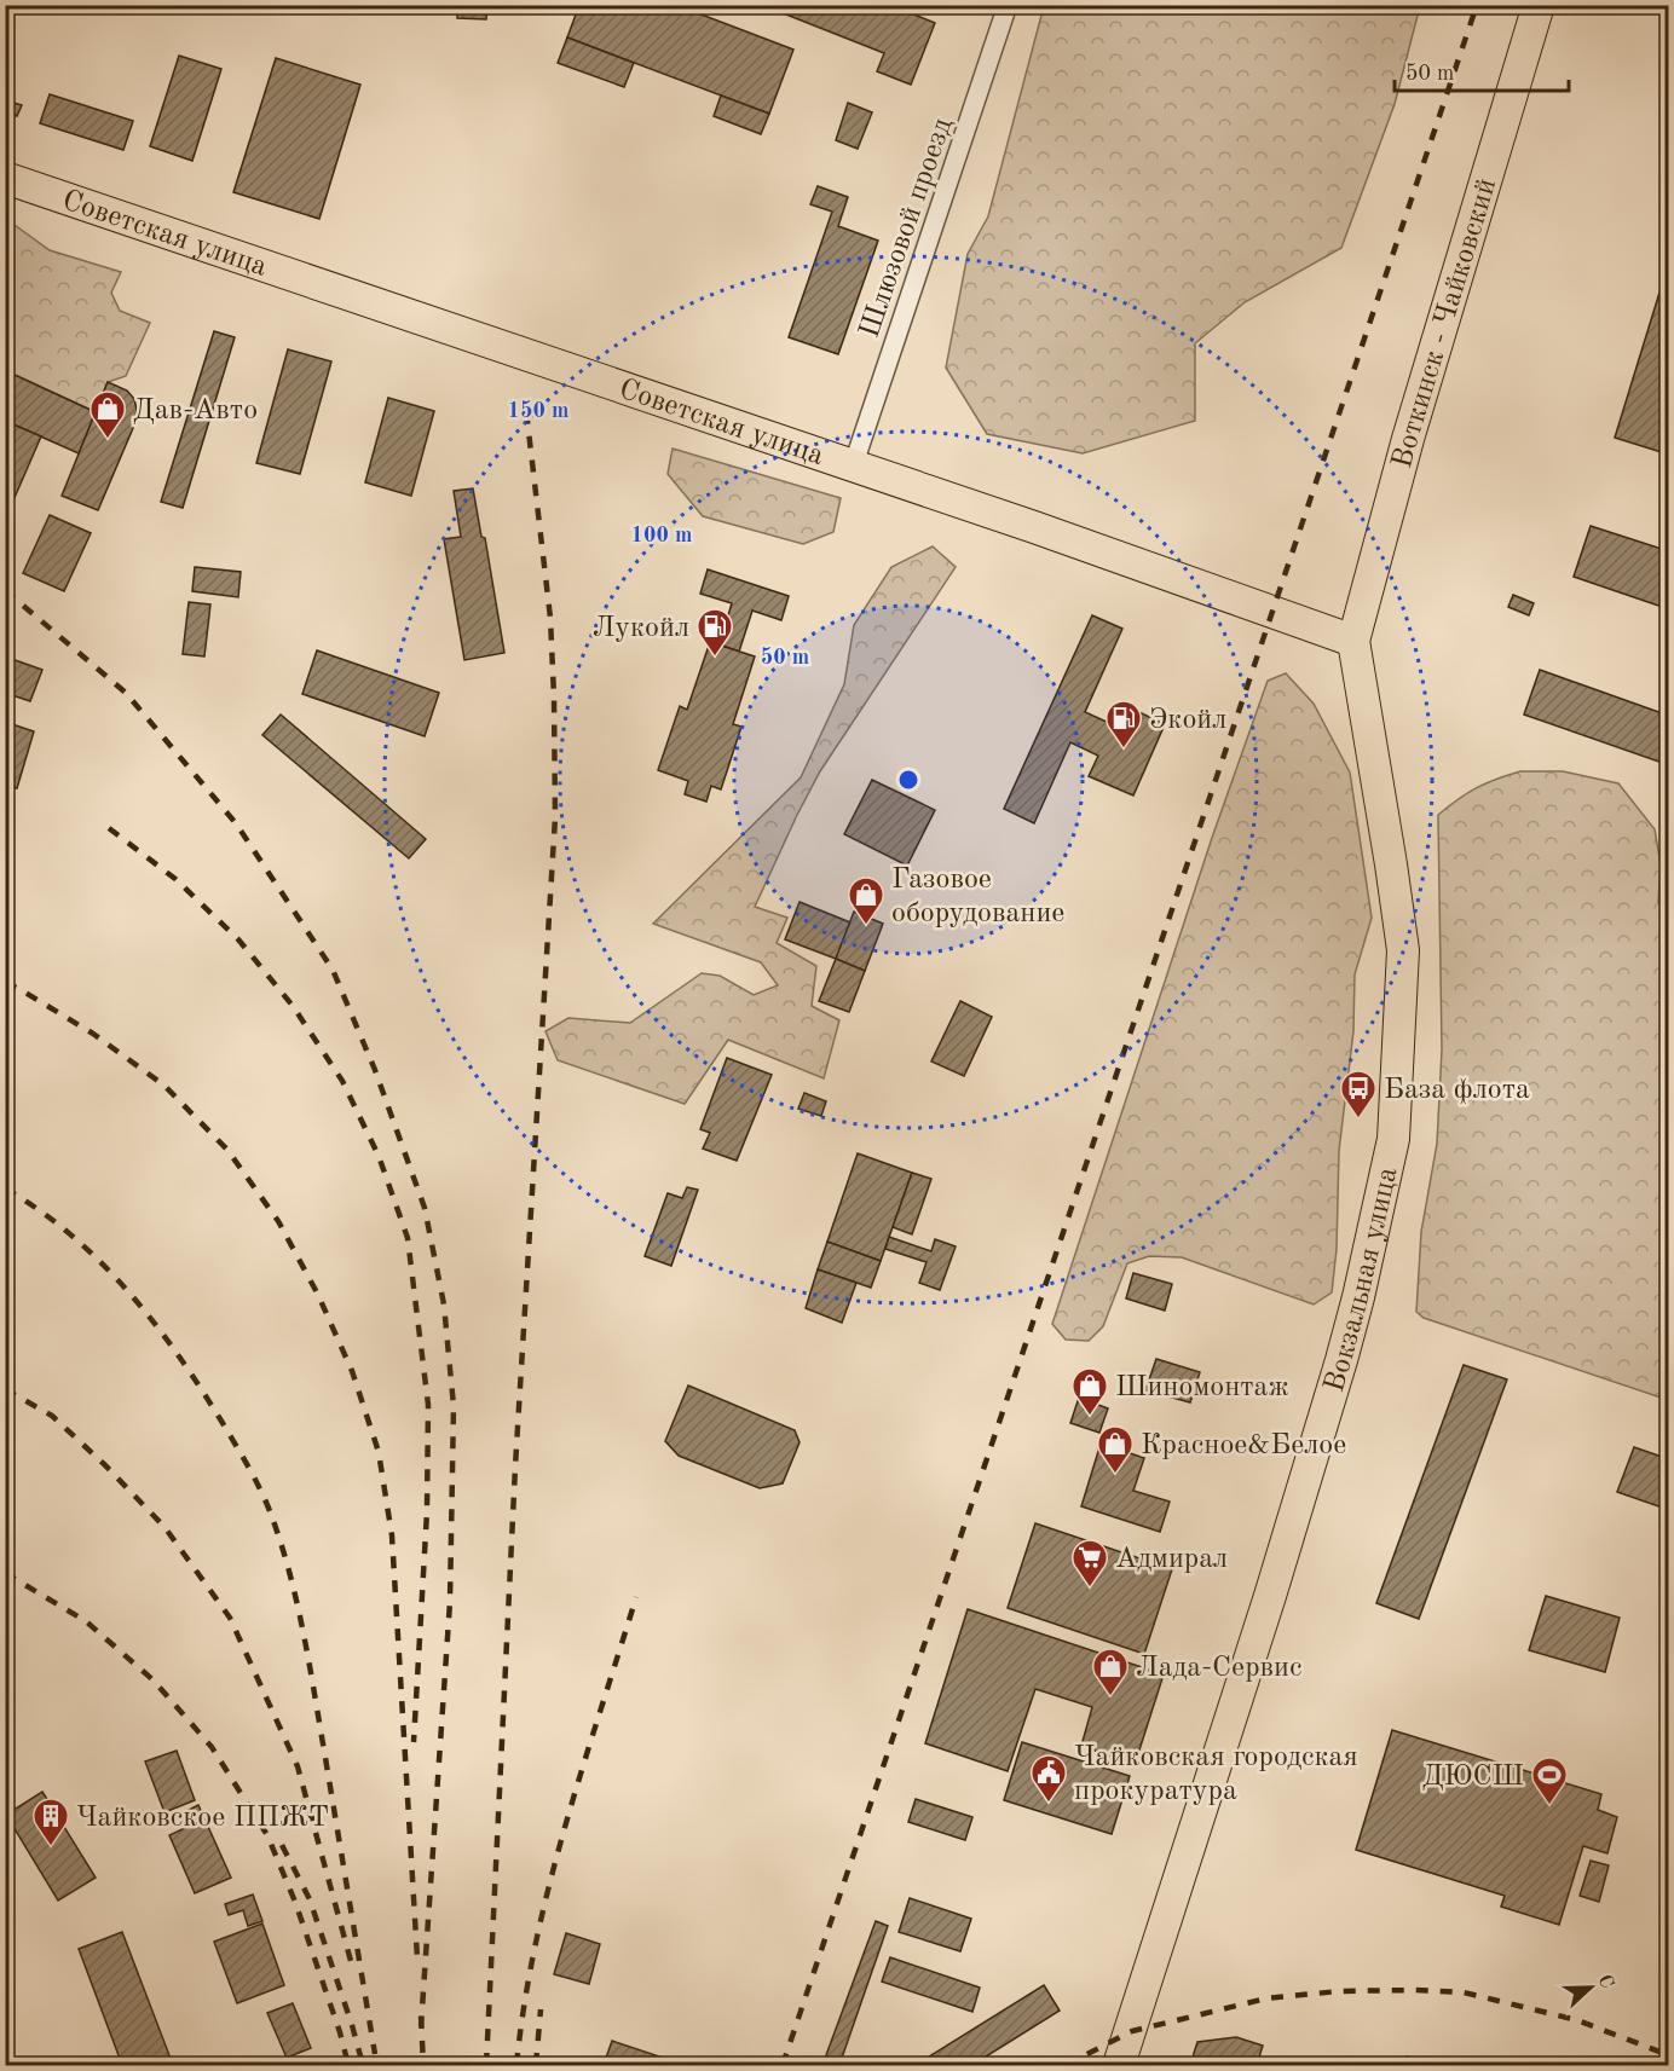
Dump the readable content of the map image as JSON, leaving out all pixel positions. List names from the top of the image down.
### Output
{
  "streets": {
    "main road": ["Советская улица", "Воткинск - Чайковский", "Вокзальная улица"],
    "street": ["Шлюзовой проезд"]
  },
  "crossings": [
    ["Шлюзовой проезд", "Советская улица"],
    ["Советская улица", "Воткинск - Чайковский"],
    ["Советская улица", "Вокзальная улица"],
    ["Воткинск - Чайковский", "Вокзальная улица"]
  ],
  "places": {
    "shop": [
      "Дав-Авто",
      "Газовое оборудование",
      "Шиномонтаж",
      "Красное&Белое",
      "Лада-Сервис"
    ],
    "fuel station": ["Лукойл", "Экойл"],
    "bus stop": ["База флота"],
    "supermarket": ["Адмирал"],
    "public building": ["Чайковская городская прокуратура"],
    "sports": ["ДЮСШ"],
    "building": ["Чайковское ППЖТ"]
  },
  "scale_bar": "50 m",
  "north": "right",
  "rings": ["150 m", "100 m", "50 m"]
}
